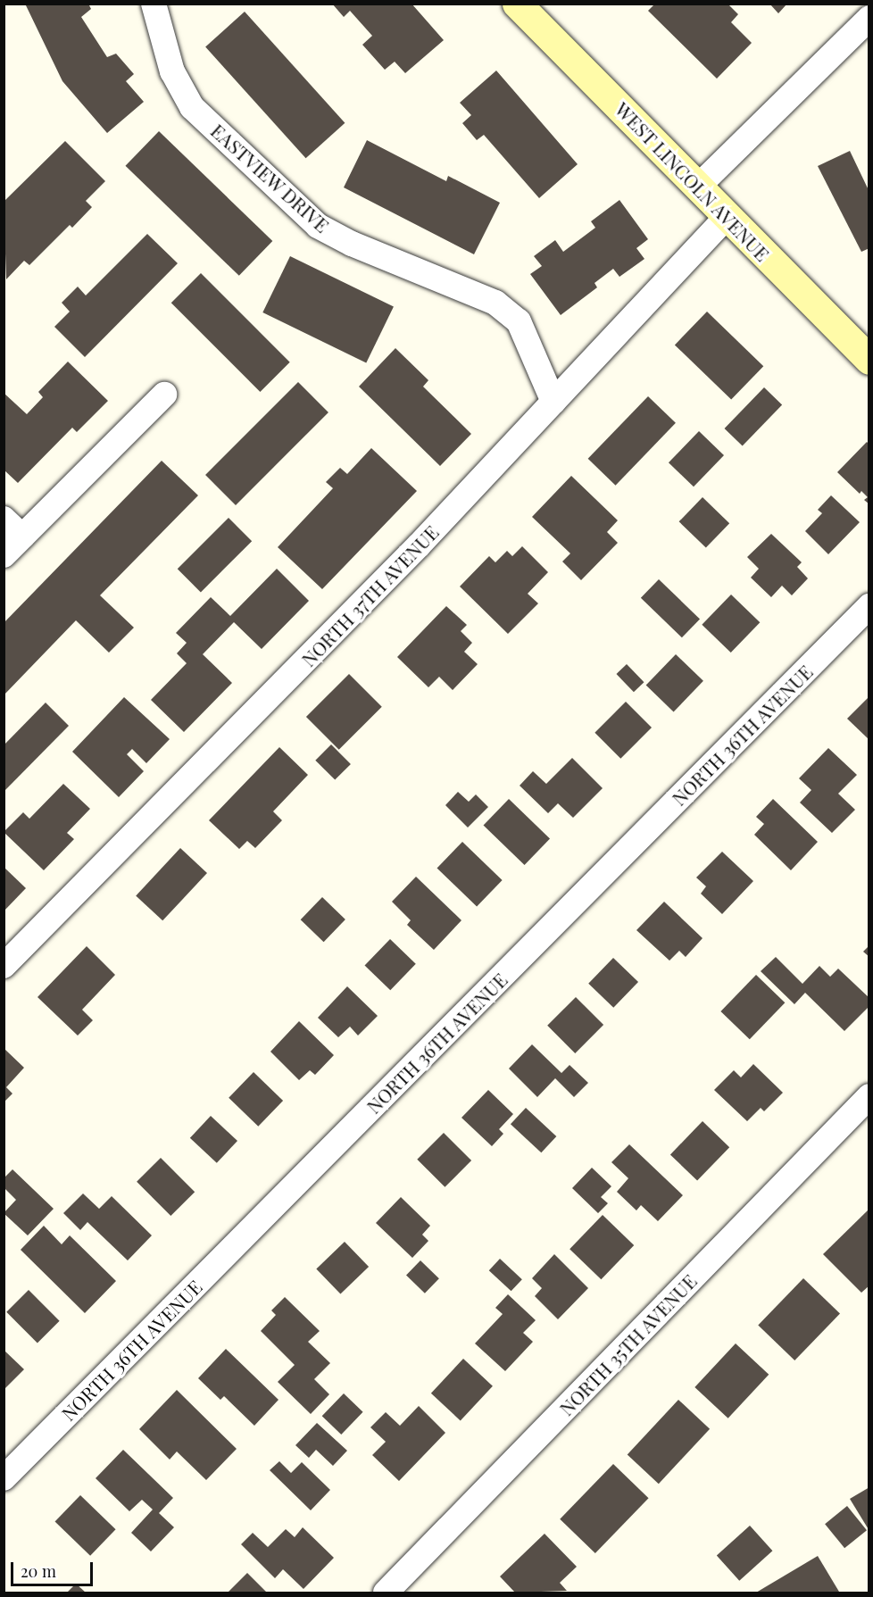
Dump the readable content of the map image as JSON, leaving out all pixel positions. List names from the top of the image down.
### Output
{
  "streets": {
    "street": [
      "EASTVIEW DRIVE",
      "WEST LINCOLN AVENUE",
      "NORTH 37TH AVENUE",
      "NORTH 36TH AVENUE",
      "NORTH 35TH AVENUE"
    ]
  },
  "crossings": [
    ["EASTVIEW DRIVE", "NORTH 37TH AVENUE"],
    ["WEST LINCOLN AVENUE", "NORTH 37TH AVENUE"]
  ],
  "scale_bar": "20 m"
}
